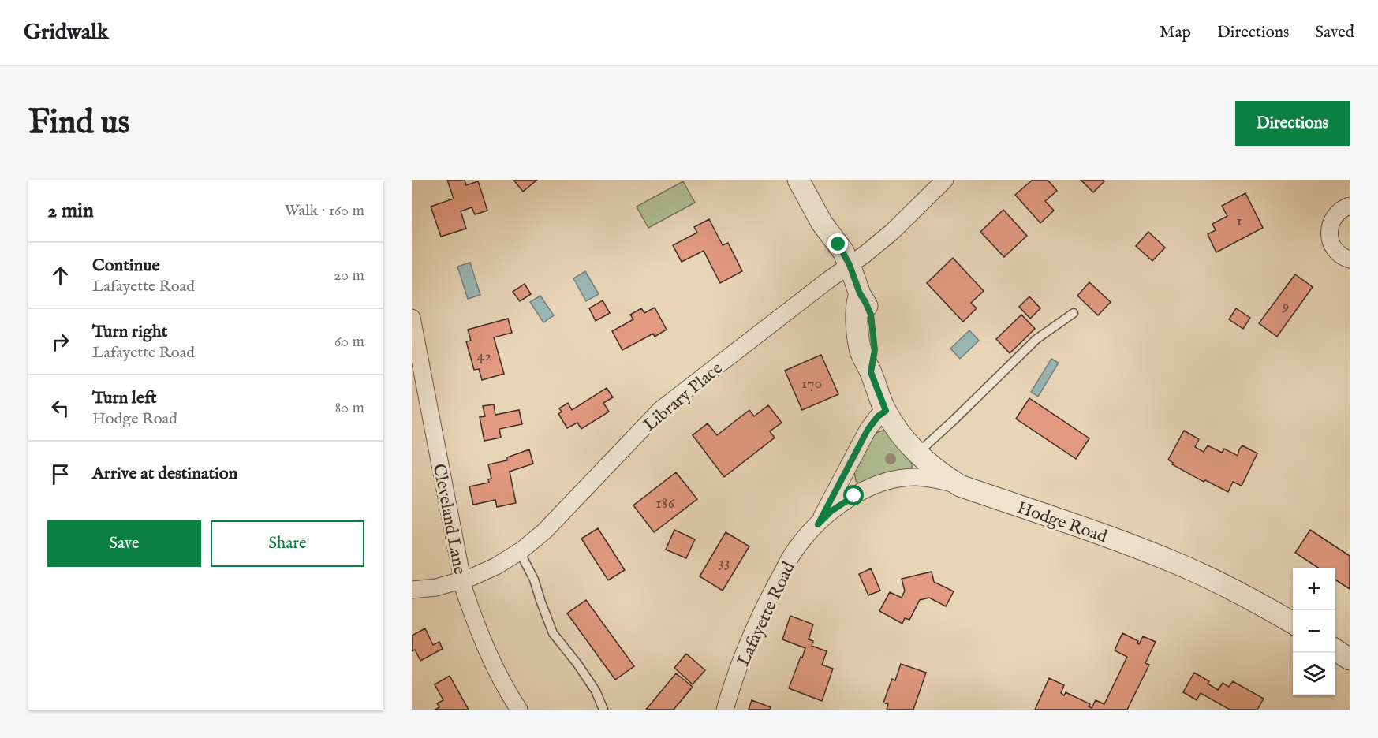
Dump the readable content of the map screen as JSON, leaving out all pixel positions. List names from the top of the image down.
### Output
{
  "streets": {
    "street": [
      "Library Place",
      "Cleveland Lane",
      "Hodge Road",
      "Lafayette Road"
    ]
  },
  "crossings": [
    ["Library Place", "Cleveland Lane"],
    ["Library Place", "Hodge Road"],
    ["Hodge Road", "Lafayette Road"]
  ],
  "house_numbers": [
    "1",
    "9",
    "42",
    "170",
    "186",
    "33"
  ],
  "page": {
    "header": "Gridwalk",
    "nav": ["Map", "Directions", "Saved"],
    "buttons": [
      "Directions",
      ["Save", "Share"]
    ],
    "title": "Find us",
    "heading": ["2 min", "Walk · 160 m"],
    "list": [
      ["Continue", "Lafayette Road", "20 m"],
      ["Turn right", "Lafayette Road", "60 m"],
      ["Turn left", "Hodge Road", "80 m"],
      "Arrive at destination"
    ],
    "map_buttons": ["+", "−"]
  }
}
